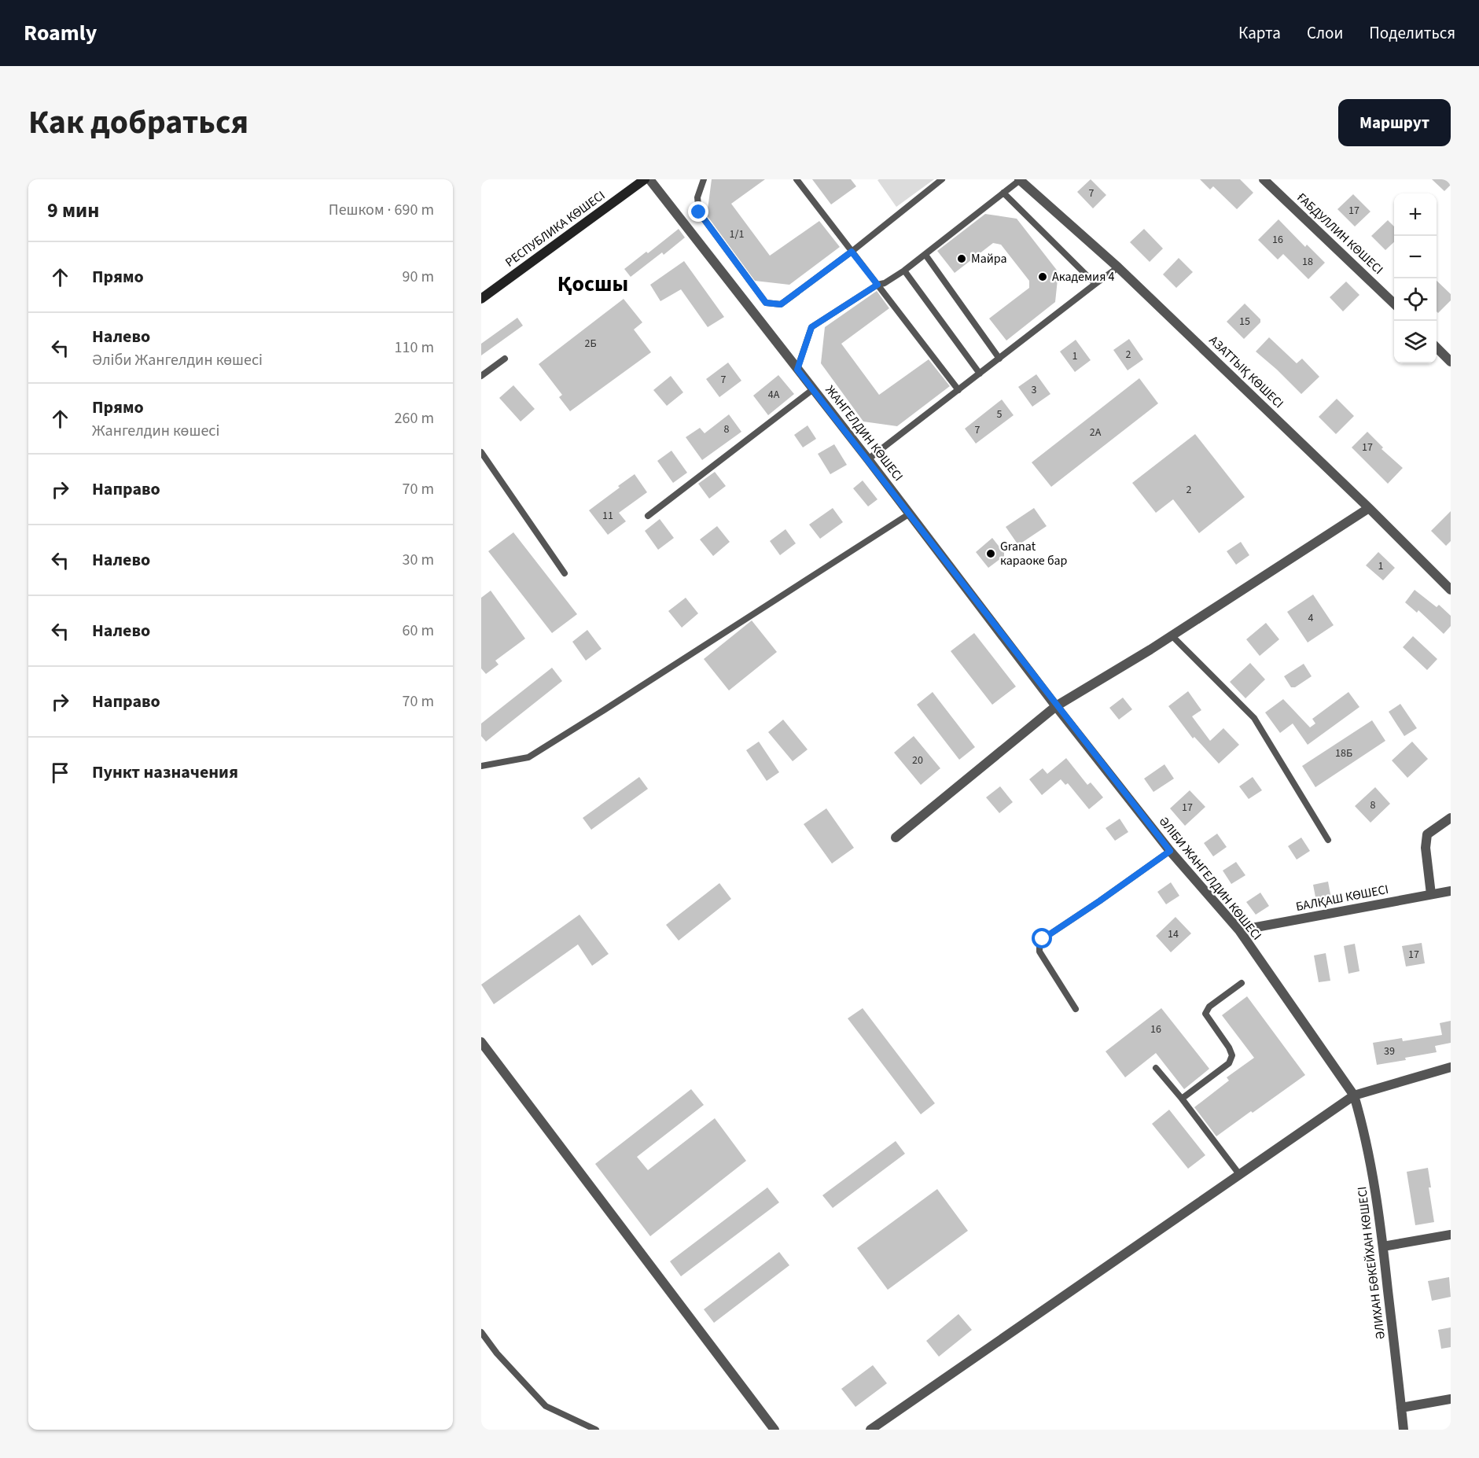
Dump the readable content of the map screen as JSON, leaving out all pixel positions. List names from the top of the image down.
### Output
{
  "streets": {
    "main road": ["РЕСПУБЛИКА КӨШЕСІ"],
    "street": [
      "ҒАБДУЛЛИН КӨШЕСІ",
      "АЗАТТЫҚ КӨШЕСІ",
      "ЖАНГЕЛДИН КӨШЕСІ",
      "ӘЛІБИ ЖАНГЕЛДИН КӨШЕСІ",
      "БАЛҚАШ КӨШЕСІ",
      "ӘЛИХАН БӨКЕЙХАН КӨШЕСІ"
    ]
  },
  "crossings": [
    ["ЖАНГЕЛДИН КӨШЕСІ", "ӘЛІБИ ЖАНГЕЛДИН КӨШЕСІ"],
    ["ӘЛІБИ ЖАНГЕЛДИН КӨШЕСІ", "БАЛҚАШ КӨШЕСІ"],
    ["ӘЛІБИ ЖАНГЕЛДИН КӨШЕСІ", "ӘЛИХАН БӨКЕЙХАН КӨШЕСІ"]
  ],
  "districts": ["Қосшы"],
  "places": ["Майра", "Академия 4", "Granat караоке бар"],
  "house_numbers": [
    "7",
    "17",
    "1/1",
    "16",
    "18",
    "15",
    "2Б",
    "2",
    "1",
    "7",
    "3",
    "4А",
    "5",
    "8",
    "7",
    "2А",
    "17",
    "2",
    "11",
    "1",
    "4",
    "18Б",
    "20",
    "8",
    "17",
    "14",
    "17",
    "16",
    "39"
  ],
  "page": {
    "header": "Roamly",
    "nav": ["Карта", "Слои", "Поделиться"],
    "title": "Как добраться",
    "buttons": "Маршрут",
    "heading": ["9 мин", "Пешком · 690 m"],
    "map_buttons": ["+", "−"],
    "list": [
      ["Прямо", "90 m"],
      ["Налево", "Әліби Жангелдин көшесі", "110 m"],
      ["Прямо", "Жангелдин көшесі", "260 m"],
      ["Направо", "70 m"],
      ["Налево", "30 m"],
      ["Налево", "60 m"],
      ["Направо", "70 m"],
      "Пункт назначения"
    ]
  }
}
